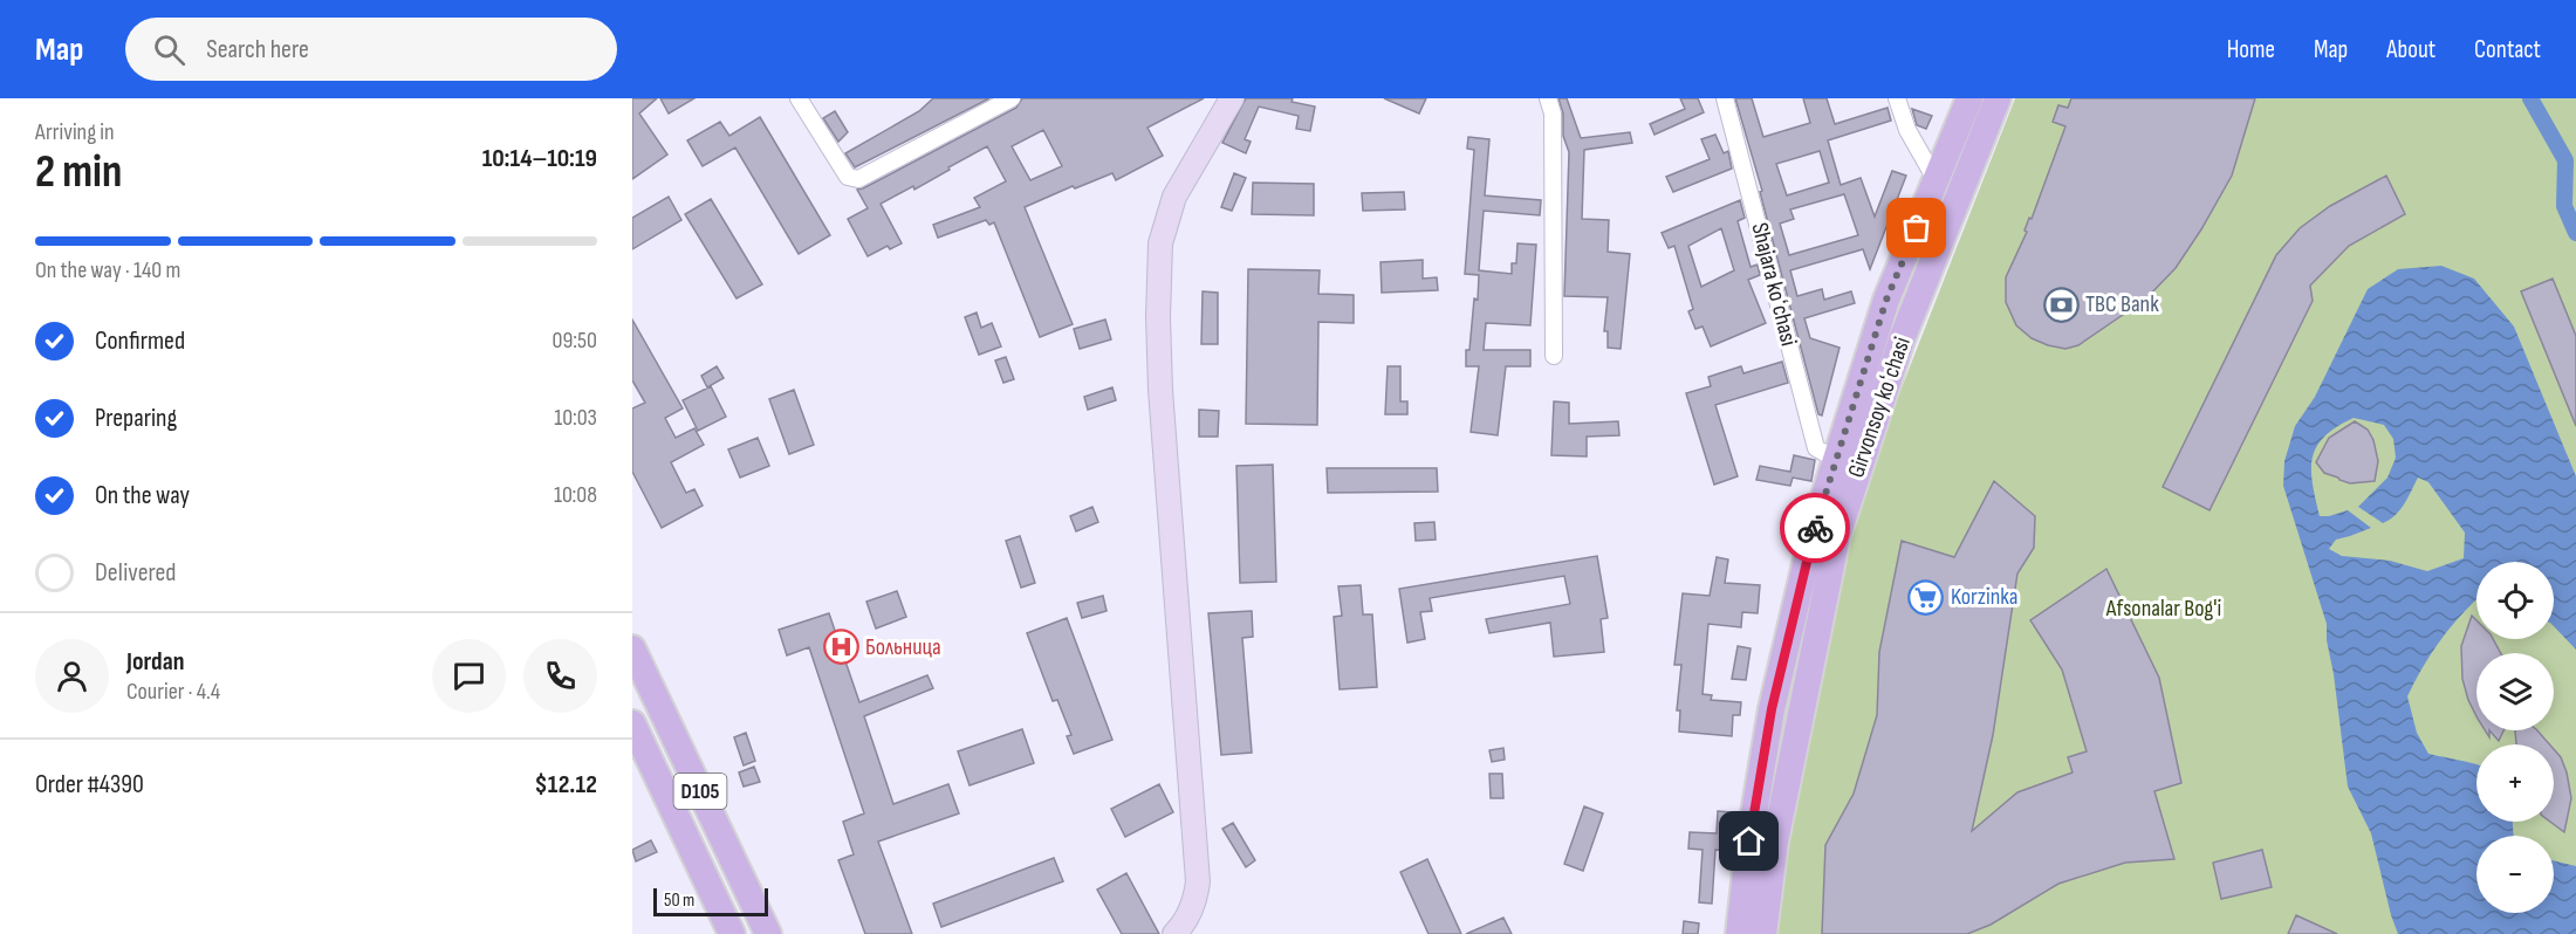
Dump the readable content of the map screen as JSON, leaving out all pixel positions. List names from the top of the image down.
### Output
{
  "streets": {
    "main road": ["Girvonsoy koʻchasi", "D105"],
    "street": ["Shajara koʻchasi"]
  },
  "crossings": [
    ["Shajara koʻchasi", "Girvonsoy koʻchasi"]
  ],
  "parks": ["Afsonalar Bog'i"],
  "places": {
    "bank": ["TBC Bank"],
    "supermarket": ["Korzinka"],
    "hospital": ["Больница"]
  },
  "scale_bar": "50 m",
  "page": {
    "header": "Map",
    "search": "Search here",
    "nav": [
      "Home",
      "Map",
      "About",
      "Contact"
    ],
    "heading": ["2 min", "Arriving in", "10:14–10:19"],
    "panel": [
      "Jordan",
      "Courier · 4.4",
      "Order #4390",
      "$12.12"
    ],
    "bar": "On the way · 140 m",
    "list": [
      ["Confirmed", "09:50"],
      ["Preparing", "10:03"],
      ["On the way", "10:08"],
      "Delivered"
    ],
    "map_buttons": ["+", "−"],
    "scale": "50 m"
  }
}
